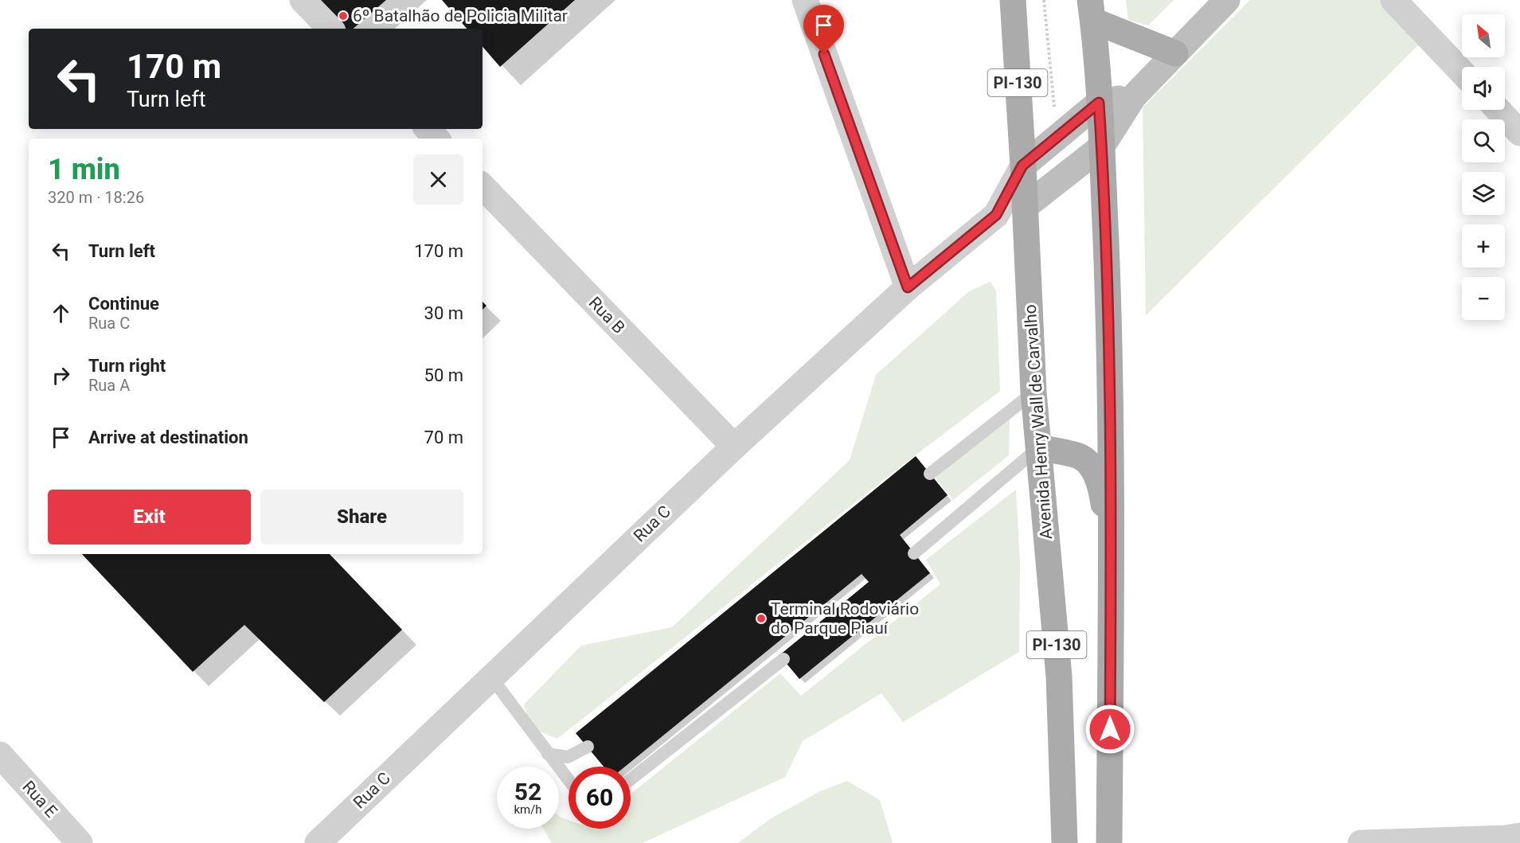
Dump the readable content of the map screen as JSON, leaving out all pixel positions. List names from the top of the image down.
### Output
{
  "streets": {
    "main road": ["PI-130", "Avenida Henry Wall de Carvalho"],
    "street": ["Rua B", "Rua C", "Rua E"]
  },
  "crossings": [
    ["Rua B", "Rua C"],
    ["Avenida Henry Wall de Carvalho", "Rua C"]
  ],
  "places": ["6º Batalhão de Policia Militar", "Terminal Rodoviário do Parque Piauí"],
  "north": "top left",
  "page": {
    "map_buttons": ["+", "−"],
    "turn": ["170 m", "Turn left"],
    "heading": ["1 min", "320 m · 18:26"],
    "list": [
      {
        "name": "Turn left",
        "value": "170 m"
      },
      {
        "name": "Continue",
        "note": "Rua C",
        "value": "30 m"
      },
      {
        "name": "Turn right",
        "note": "Rua A",
        "value": "50 m"
      },
      {
        "name": "Arrive at destination",
        "value": "70 m"
      }
    ],
    "buttons": ["Exit", "Share"],
    "speed": "52 km/h",
    "limit": "60"
  }
}
